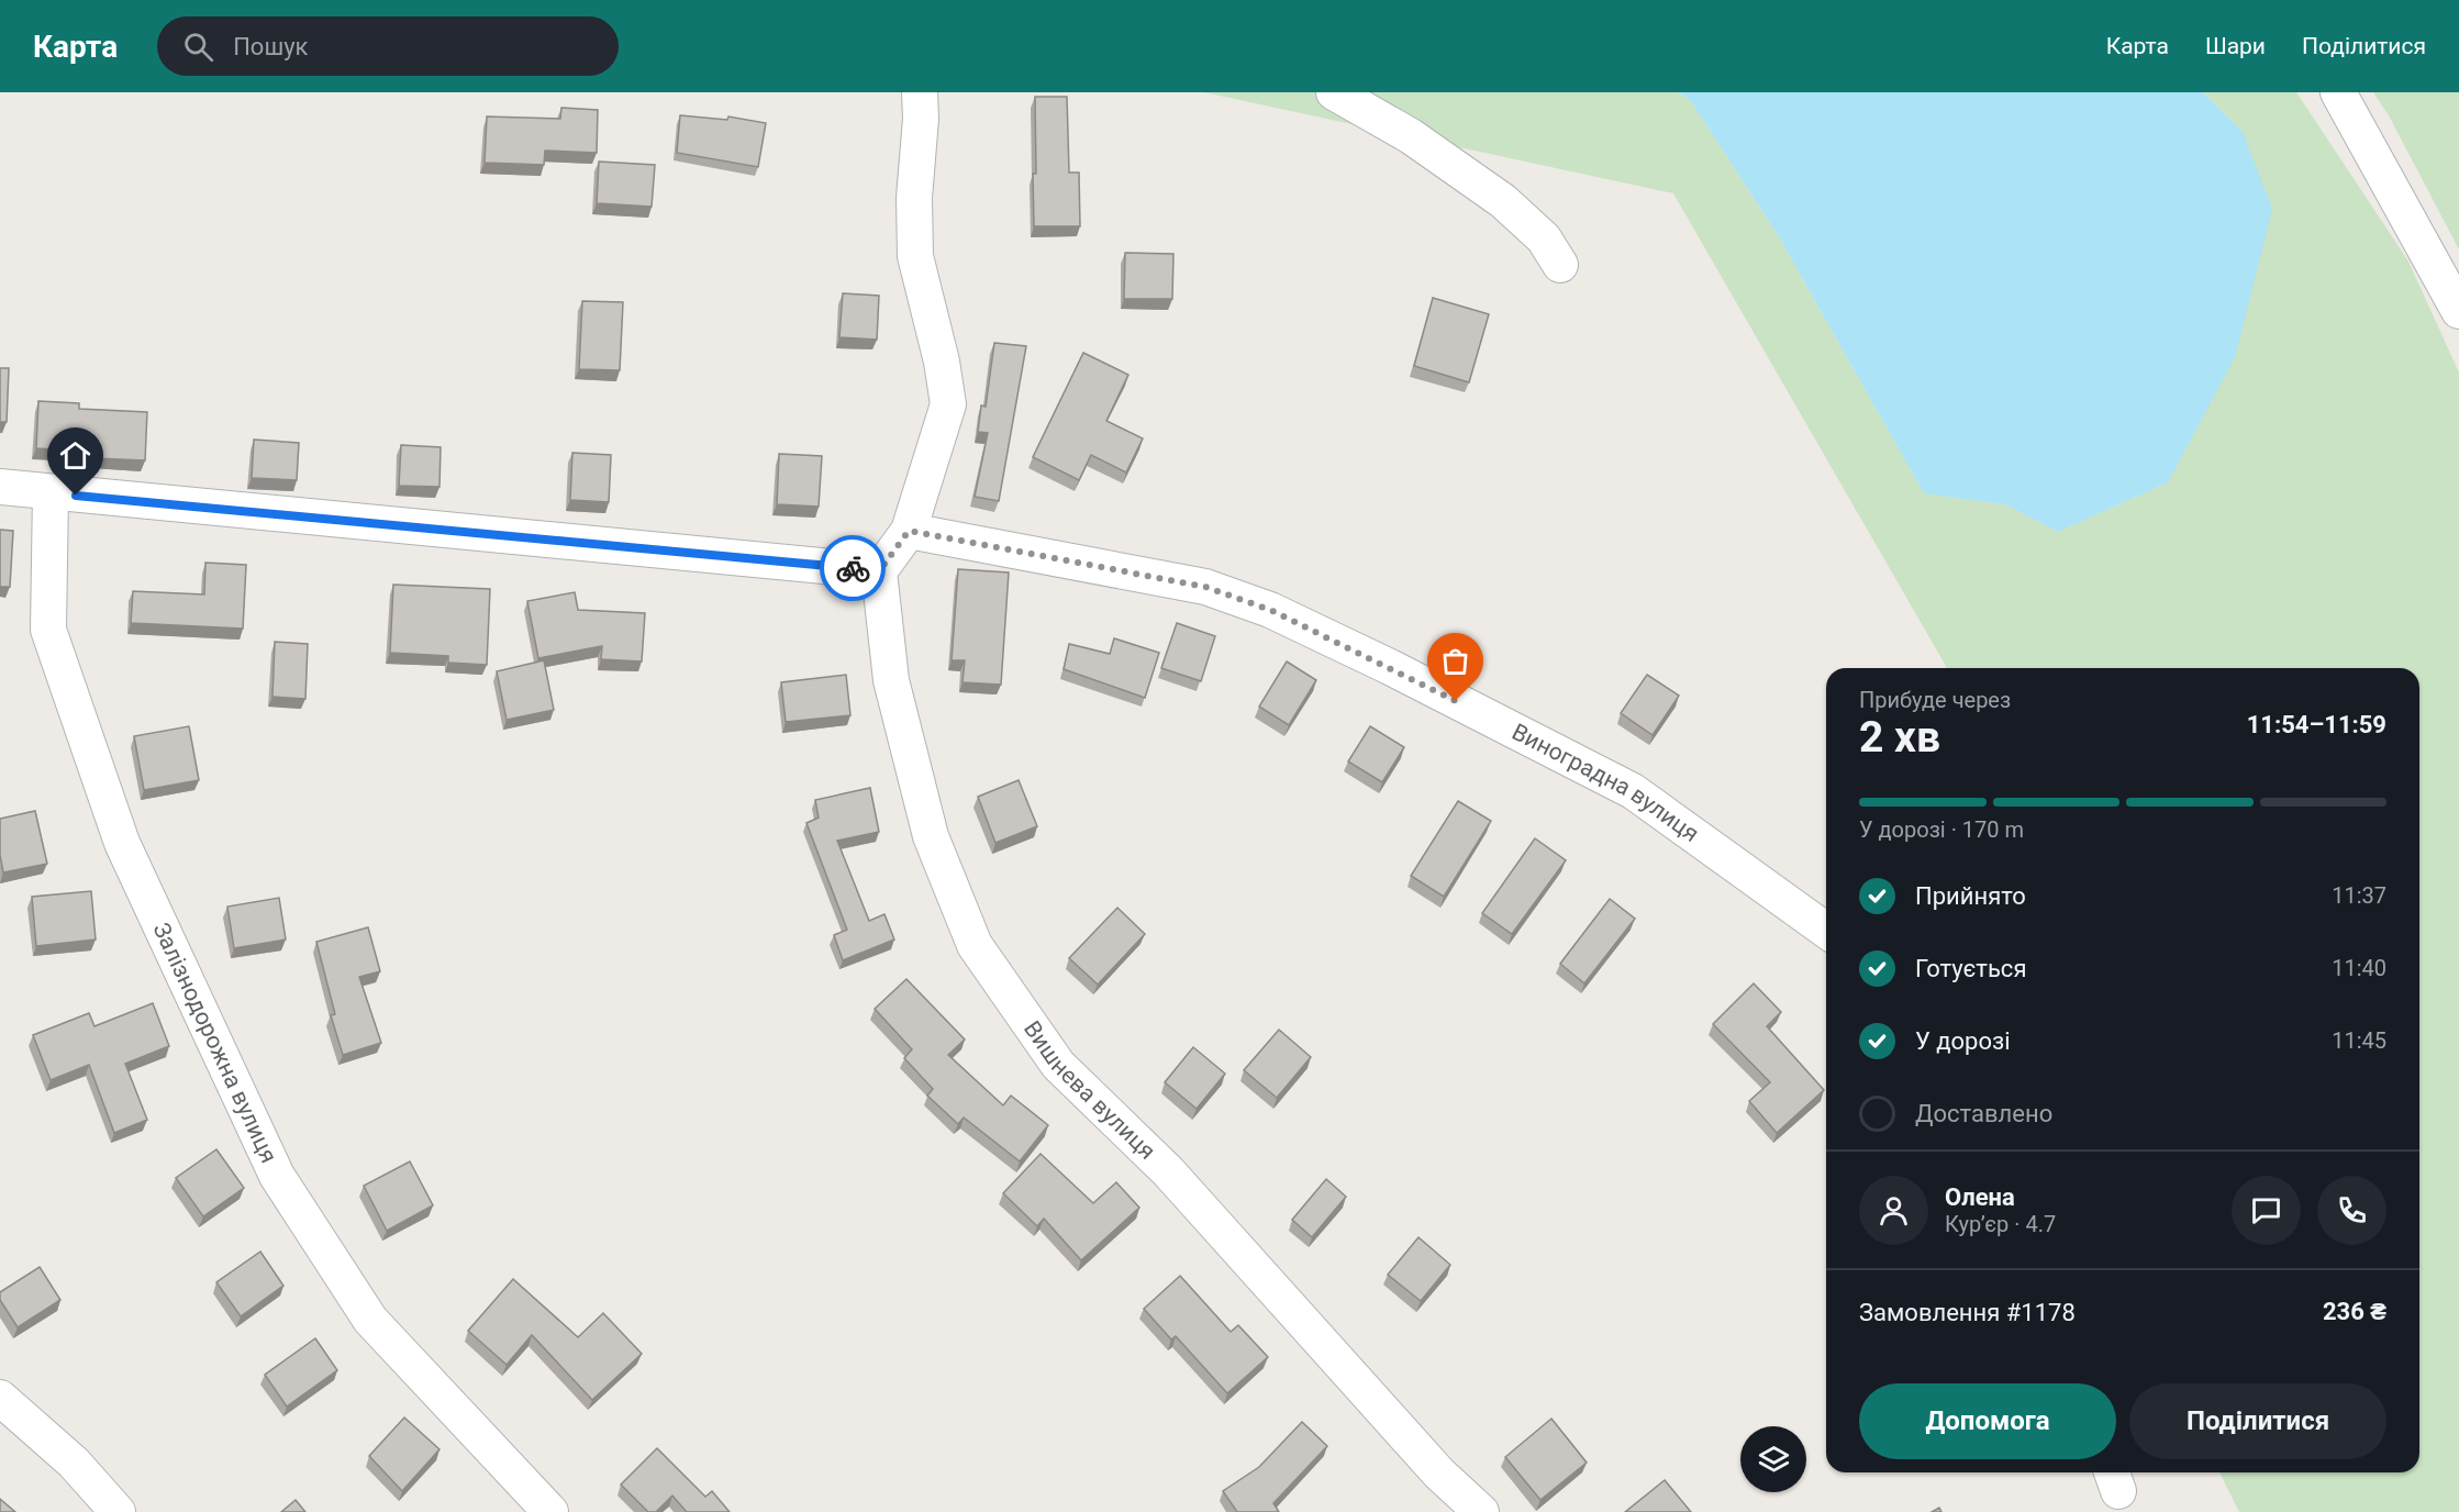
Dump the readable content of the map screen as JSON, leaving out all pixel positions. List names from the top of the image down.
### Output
{
  "streets": {
    "street": ["Виноградна вулиця", "Залізнодорожна вулиця", "Вишнева вулиця"]
  },
  "page": {
    "header": "Карта",
    "search": "Пошук",
    "nav": ["Карта", "Шари", "Поділитися"],
    "heading": ["2 хв", "Прибуде через", "11:54–11:59"],
    "panel": [
      "Олена",
      "Кур’єр · 4.7",
      "Замовлення #1178",
      "236 ₴"
    ],
    "bar": "У дорозі · 170 m",
    "list": [
      ["Прийнято", "11:37"],
      ["Готується", "11:40"],
      ["У дорозі", "11:45"],
      "Доставлено"
    ],
    "buttons": ["Допомога", "Поділитися"]
  }
}
